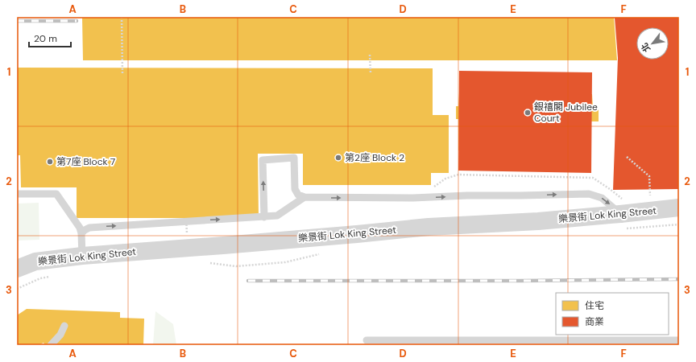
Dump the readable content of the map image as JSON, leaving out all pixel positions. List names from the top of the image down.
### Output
{
  "streets": {
    "street": ["樂景街 Lok King Street"]
  },
  "places": ["銀禧閣 Jubilee Court", "第2座 Block 2", "第7座 Block 7"],
  "legend": ["住宅", "商業"],
  "scale_bar": "20 m",
  "north": "bottom left",
  "grid": {
    "columns": [
      "A",
      "B",
      "C",
      "D",
      "E",
      "F"
    ],
    "rows": ["1", "2", "3"]
  }
}
